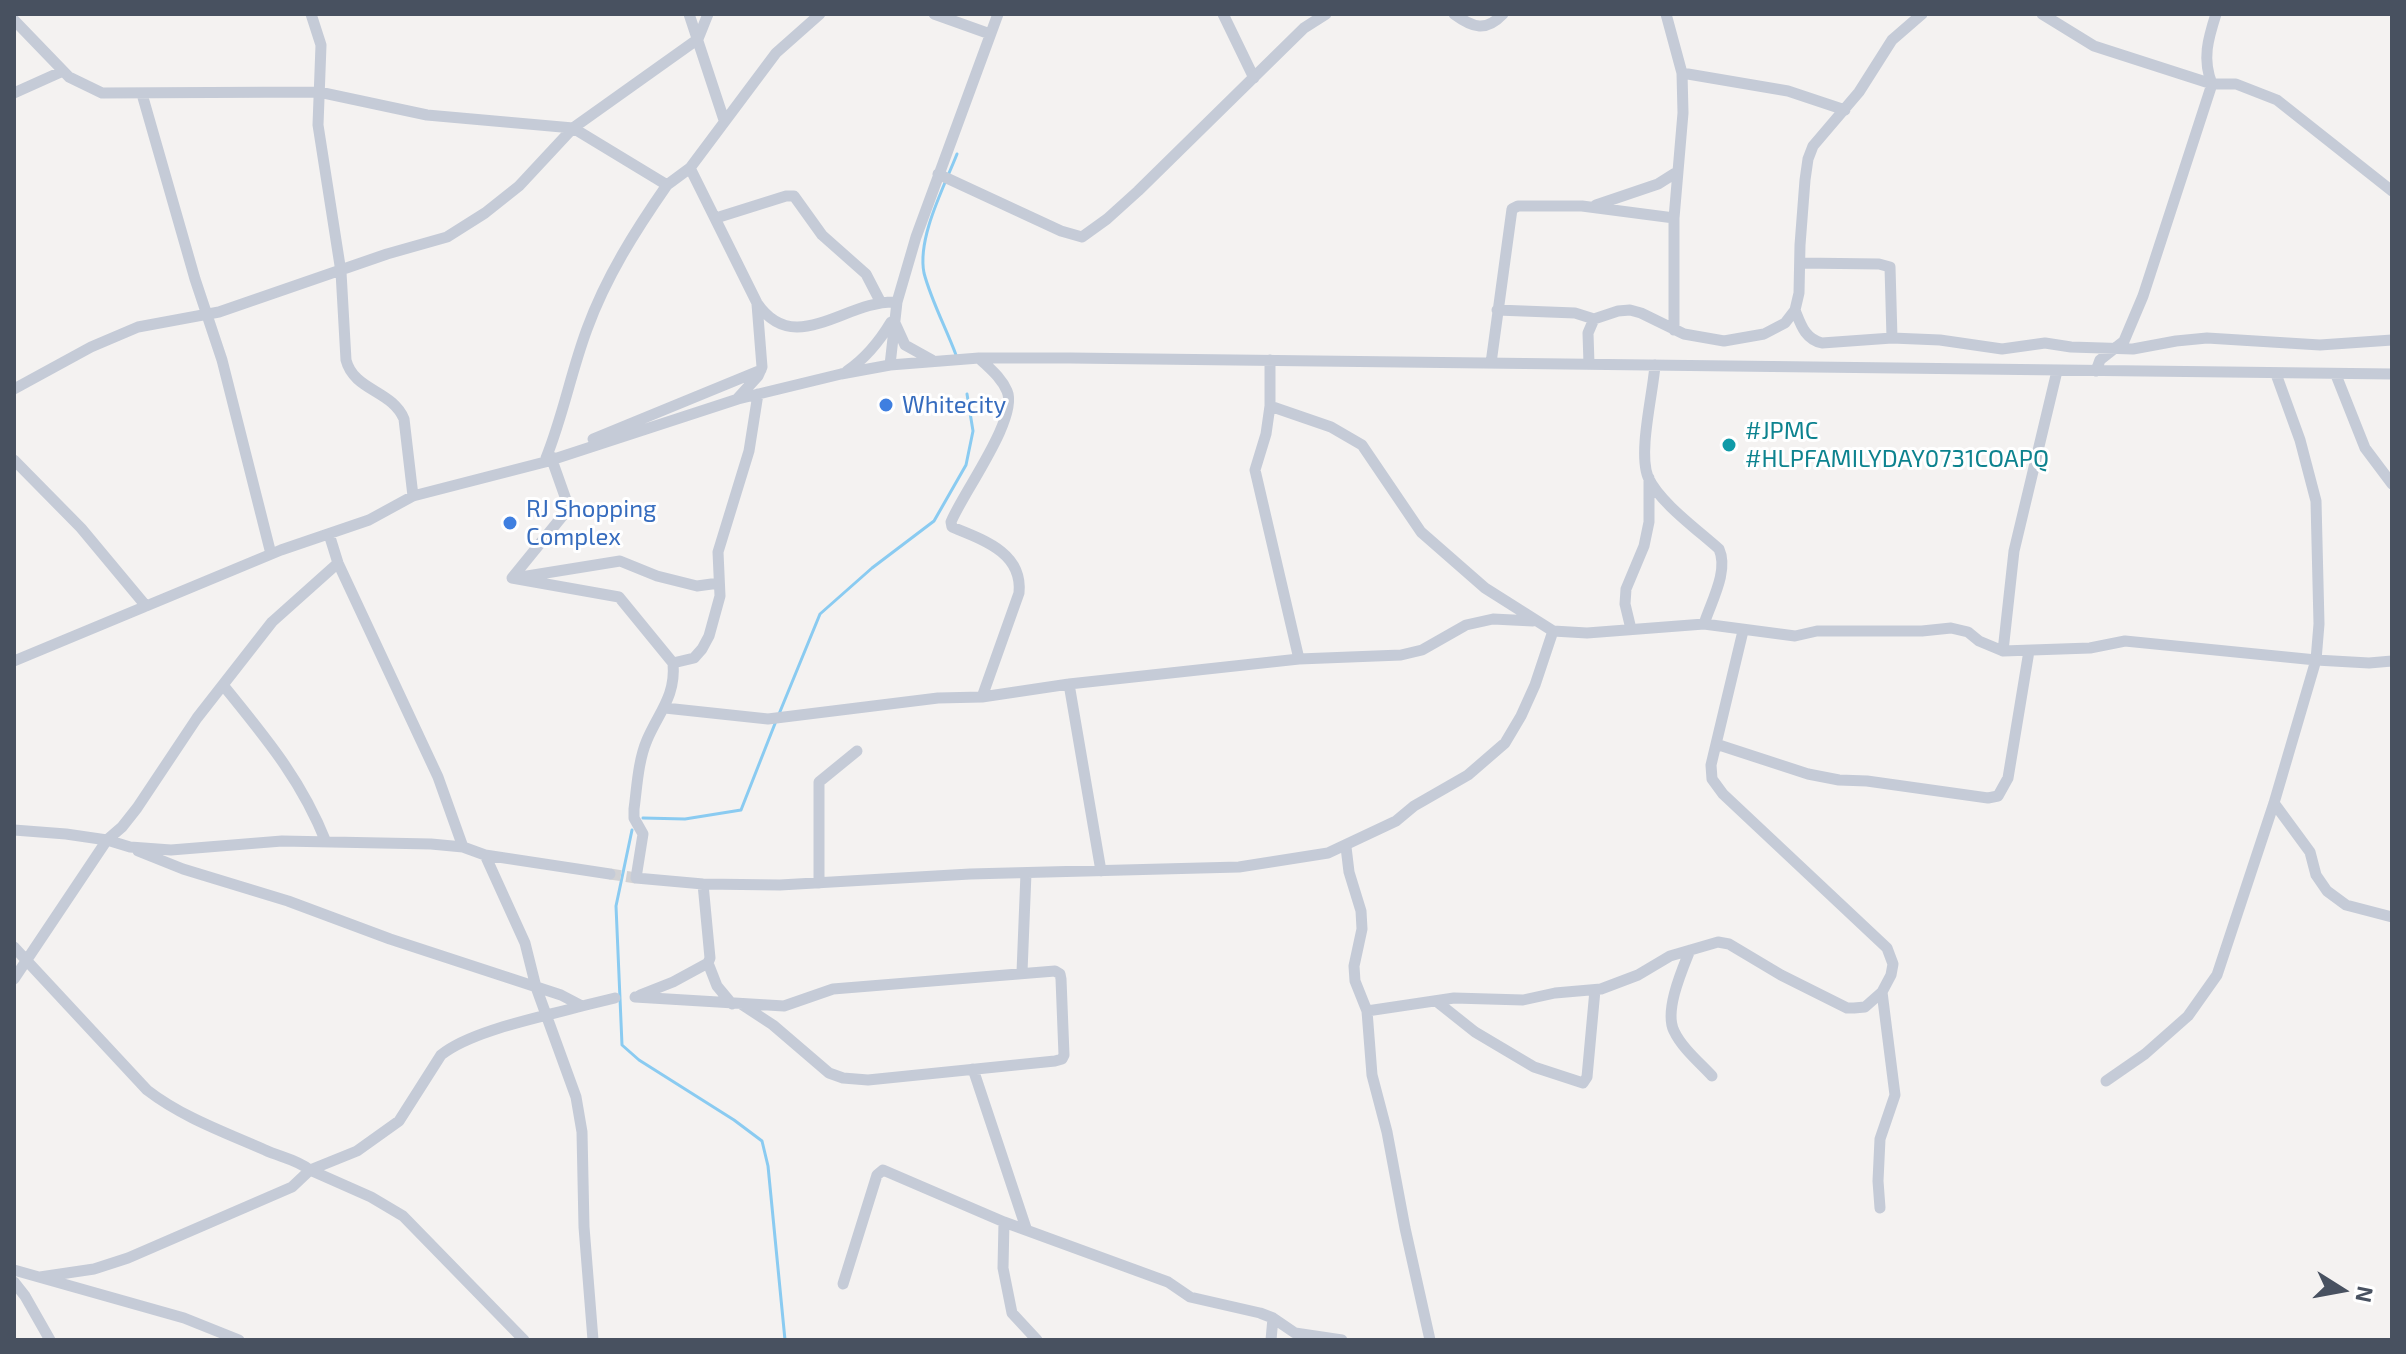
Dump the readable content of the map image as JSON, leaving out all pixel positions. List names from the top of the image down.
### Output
{
  "places": ["Whitecity", "#JPMC #HLPFAMILYDAY0731COAPQ", "RJ Shopping Complex"],
  "north": "right"
}
